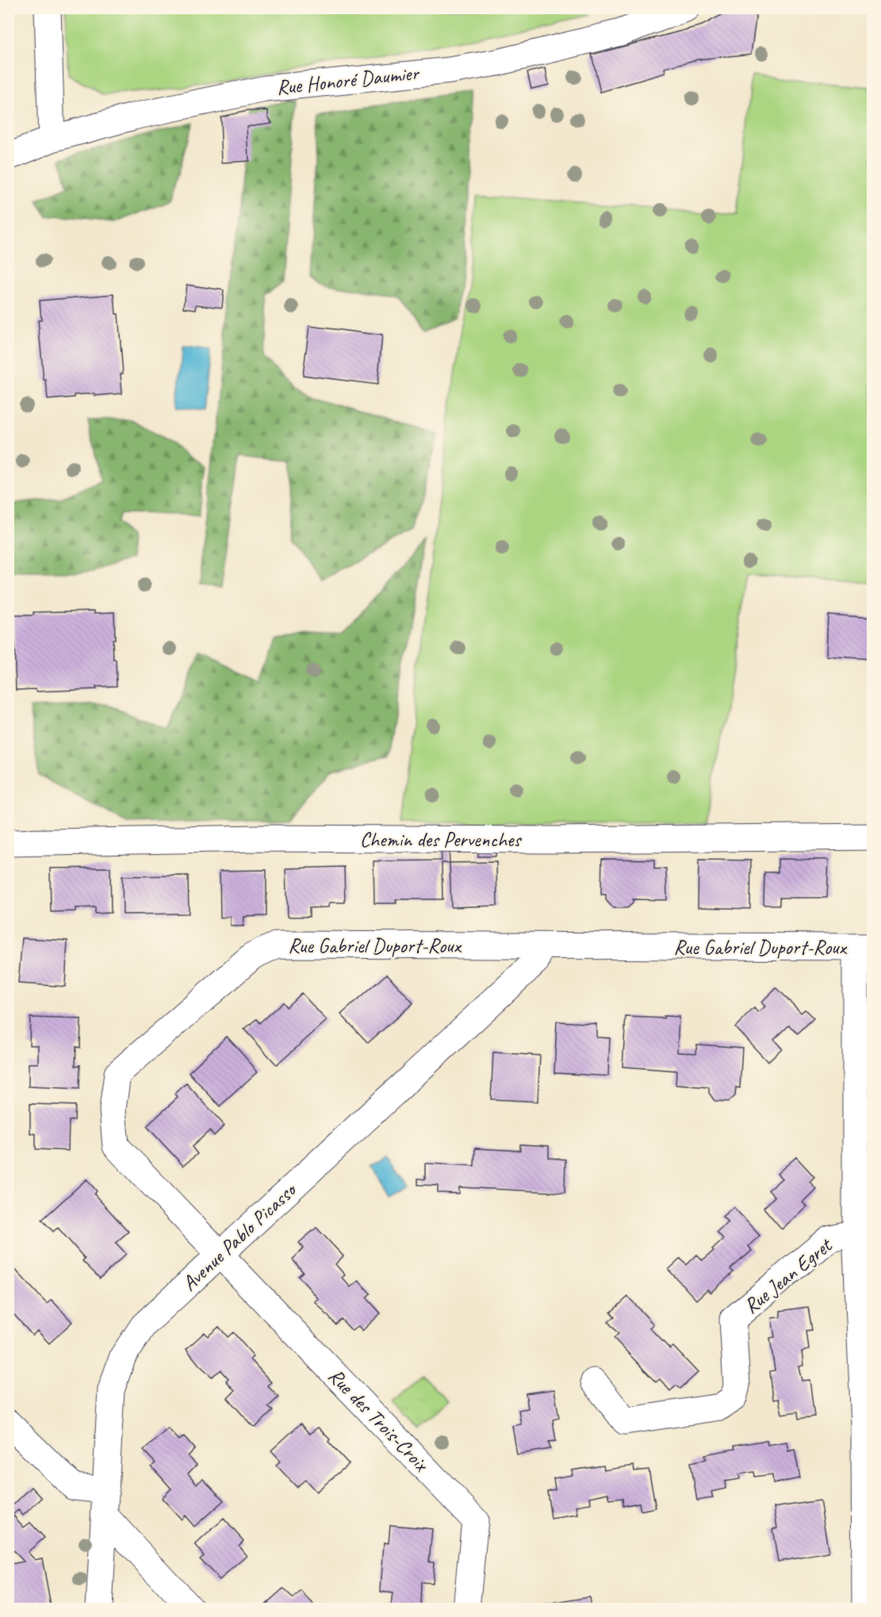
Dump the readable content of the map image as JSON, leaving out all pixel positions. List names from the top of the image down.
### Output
{
  "streets": {
    "street": [
      "Rue Honoré Daumier",
      "Chemin des Pervenches",
      "Rue Gabriel Duport-Roux",
      "Avenue Pablo Picasso",
      "Rue Jean Egret",
      "Rue des Trois-Croix"
    ]
  },
  "crossings": [
    ["Rue Gabriel Duport-Roux", "Avenue Pablo Picasso"],
    ["Rue Gabriel Duport-Roux", "Rue des Trois-Croix"],
    ["Avenue Pablo Picasso", "Rue des Trois-Croix"]
  ]
}
